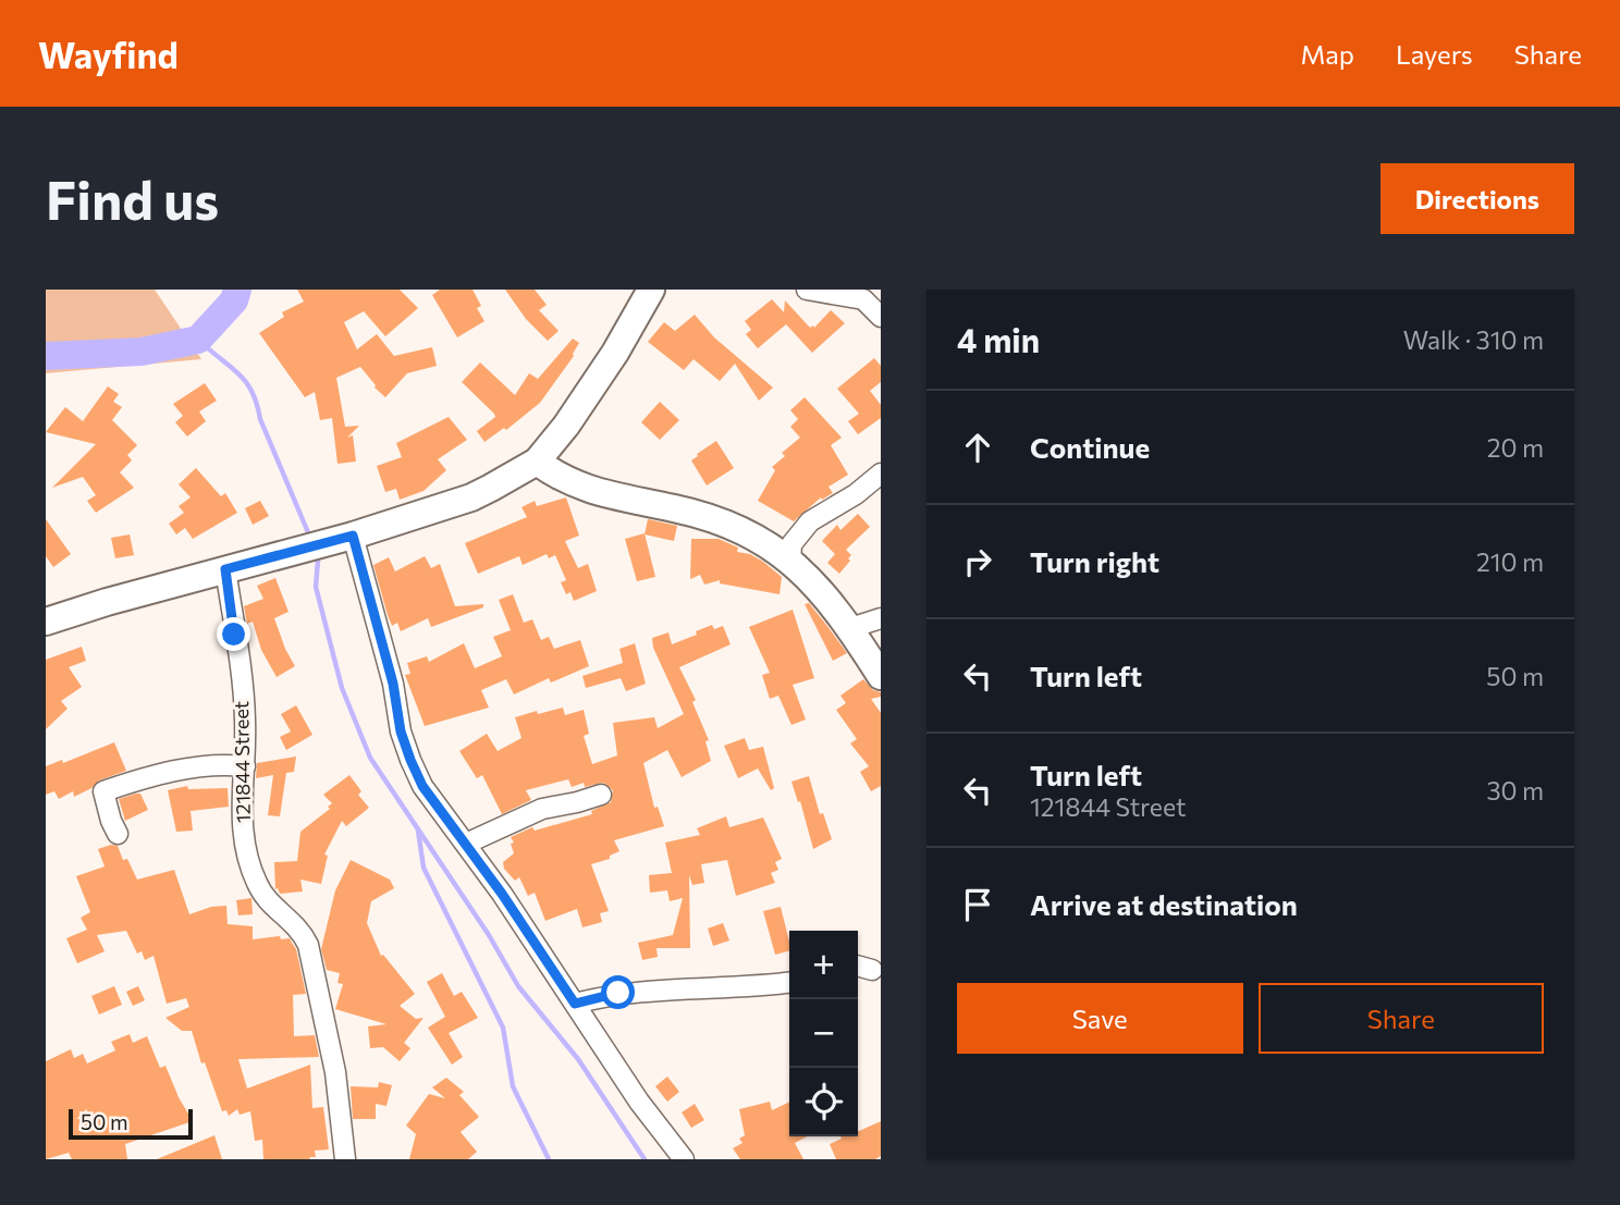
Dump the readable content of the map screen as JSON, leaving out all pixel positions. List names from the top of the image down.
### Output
{
  "streets": {
    "street": ["121844 Street"]
  },
  "scale_bar": "50 m",
  "page": {
    "header": "Wayfind",
    "nav": ["Map", "Layers", "Share"],
    "buttons": [
      "Directions",
      ["Save", "Share"]
    ],
    "title": "Find us",
    "heading": ["4 min", "Walk · 310 m"],
    "list": [
      ["Continue", "20 m"],
      ["Turn right", "210 m"],
      ["Turn left", "50 m"],
      ["Turn left", "121844 Street", "30 m"],
      "Arrive at destination"
    ],
    "map_buttons": ["+", "−"],
    "scale": "50 m"
  }
}
